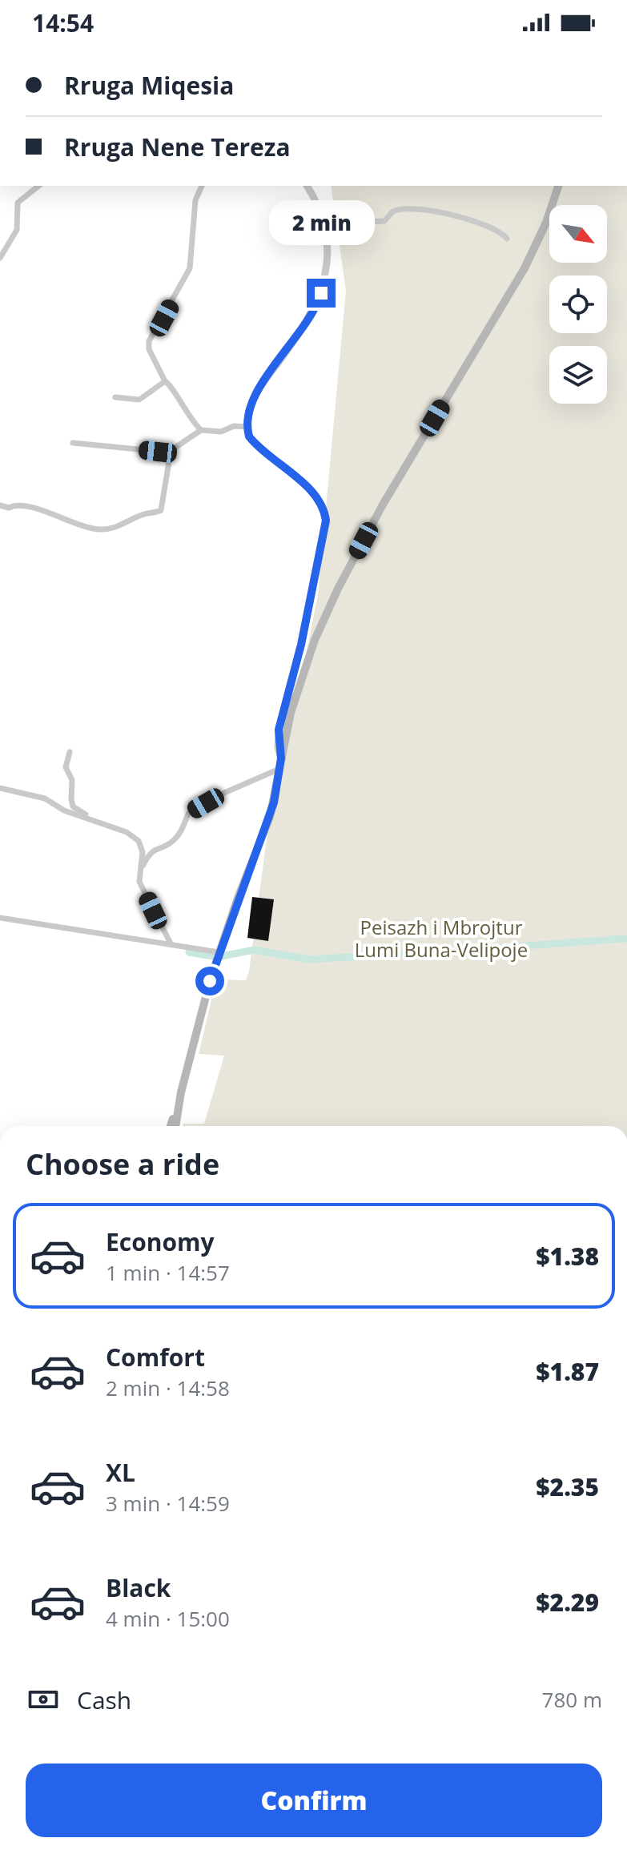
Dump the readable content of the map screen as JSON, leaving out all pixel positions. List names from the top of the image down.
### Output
{
  "parks": ["Peisazh i Mbrojtur Lumi Buna-Velipoje"],
  "north": "bottom right",
  "page": {
    "status": "14:54",
    "banner": ["Rruga Miqesia", "Rruga Nene Tereza"],
    "bubble": "2 min",
    "heading": "Choose a ride",
    "list": [
      {
        "name": "Economy",
        "note": "1 min · 14:57",
        "value": "$1.38"
      },
      {
        "name": "Comfort",
        "note": "2 min · 14:58",
        "value": "$1.87"
      },
      {
        "name": "XL",
        "note": "3 min · 14:59",
        "value": "$2.35"
      },
      {
        "name": "Black",
        "note": "4 min · 15:00",
        "value": "$2.29"
      }
    ],
    "pay": ["Cash", "780 m"],
    "buttons": "Confirm"
  }
}
